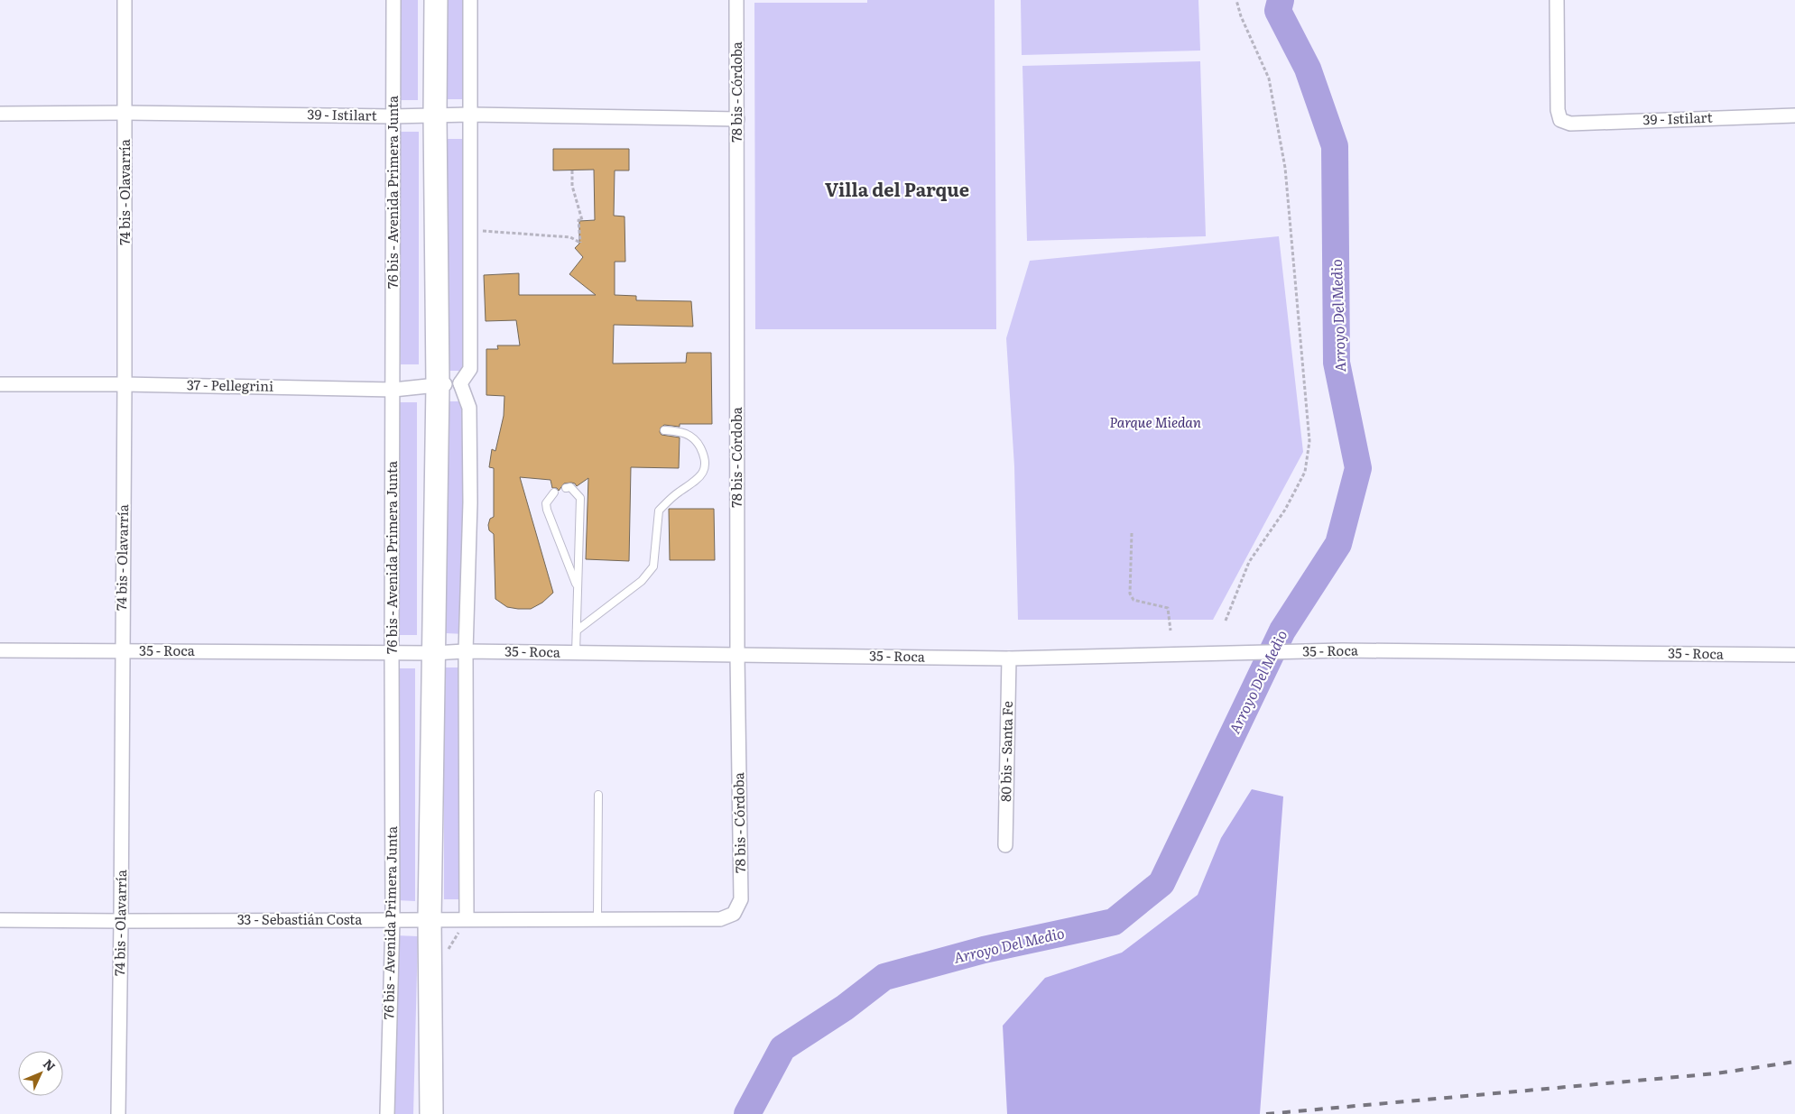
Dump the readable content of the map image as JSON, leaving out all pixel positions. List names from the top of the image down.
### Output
{
  "streets": {
    "street": [
      "78 bis - Córdoba",
      "39 - Istilart",
      "74 bis - Olavarría",
      "76 bis - Avenida Primera Junta",
      "37 - Pellegrini",
      "35 - Roca",
      "80 bis - Santa Fe",
      "33 - Sebastián Costa"
    ]
  },
  "crossings": [
    ["78 bis - Córdoba", "39 - Istilart"],
    ["78 bis - Córdoba", "35 - Roca"],
    ["78 bis - Córdoba", "33 - Sebastián Costa"],
    ["39 - Istilart", "74 bis - Olavarría"],
    ["39 - Istilart", "76 bis - Avenida Primera Junta"],
    ["74 bis - Olavarría", "37 - Pellegrini"],
    ["74 bis - Olavarría", "35 - Roca"],
    ["74 bis - Olavarría", "33 - Sebastián Costa"],
    ["76 bis - Avenida Primera Junta", "37 - Pellegrini"],
    ["76 bis - Avenida Primera Junta", "35 - Roca"],
    ["76 bis - Avenida Primera Junta", "33 - Sebastián Costa"],
    ["35 - Roca", "80 bis - Santa Fe"]
  ],
  "districts": ["Villa del Parque"],
  "water": ["Arroyo Del Medio"],
  "parks": ["Parque Miedan"],
  "north": "top right"
}
